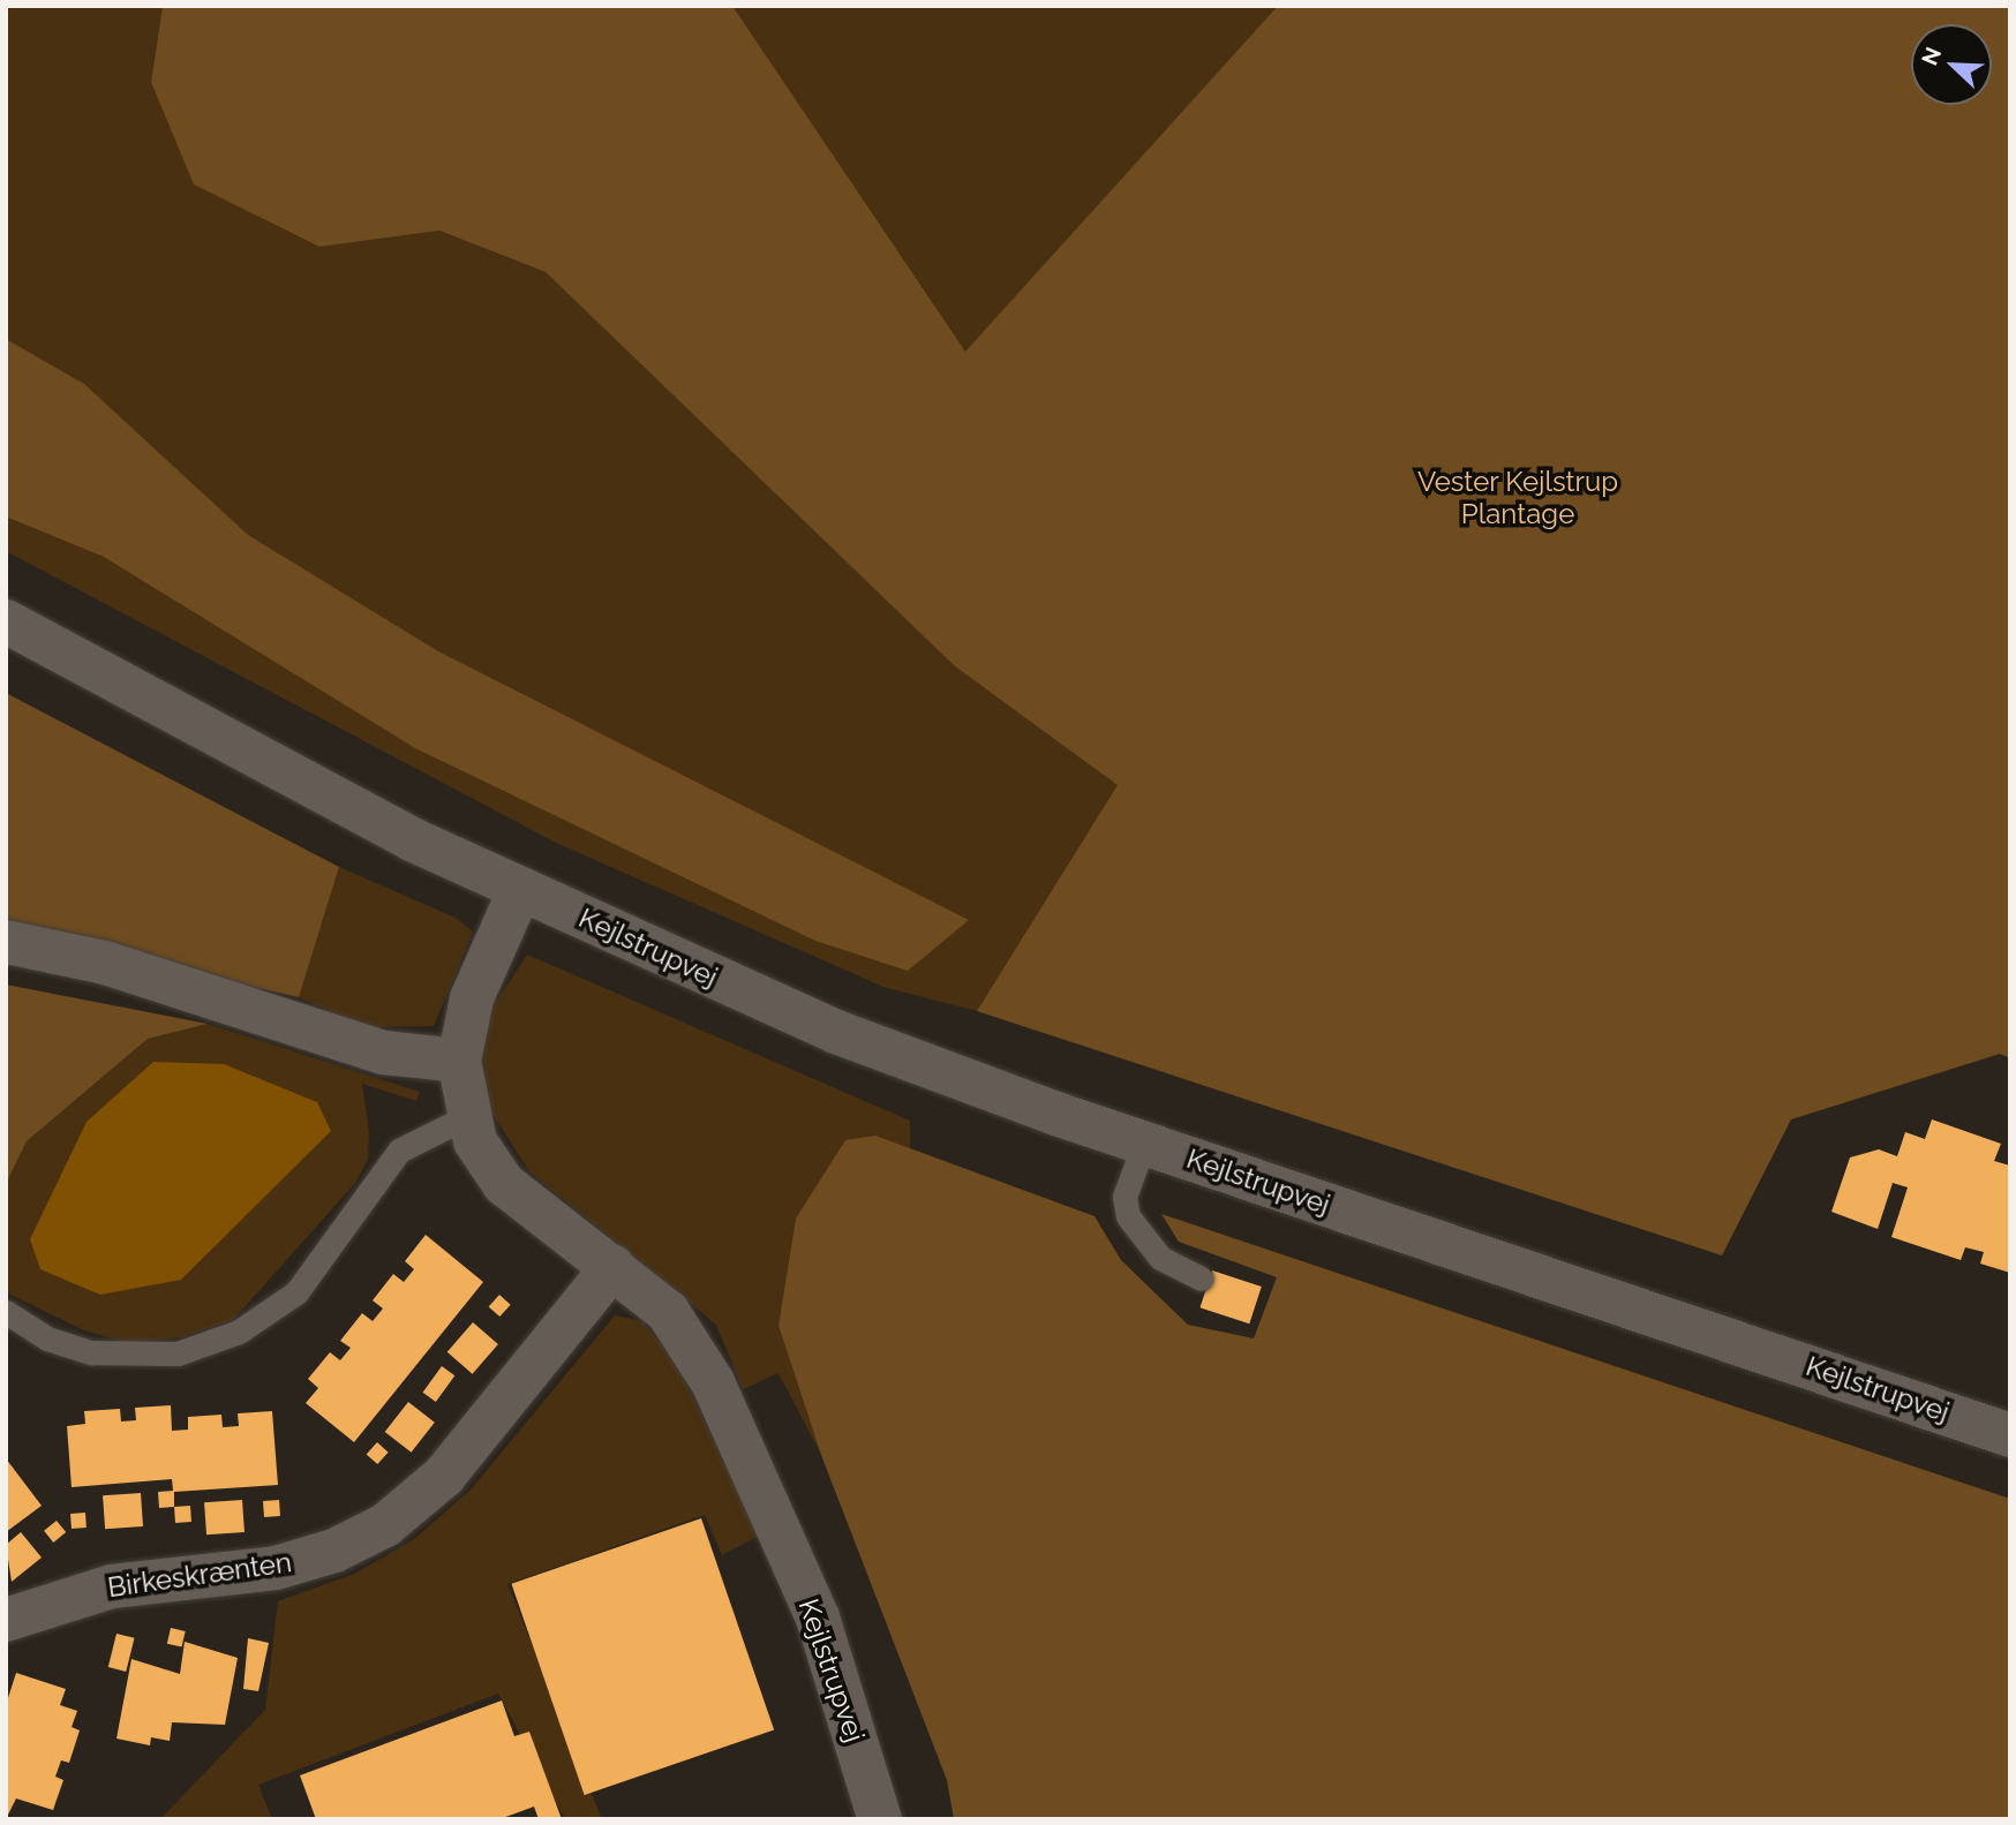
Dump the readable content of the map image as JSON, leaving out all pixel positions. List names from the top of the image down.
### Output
{
  "streets": {
    "street": ["Kejlstrupvej", "Birkeskrænten"]
  },
  "crossings": [
    ["Kejlstrupvej", "Birkeskrænten"]
  ],
  "parks": ["Vester Kejlstrup Plantage"],
  "north": "top left"
}
